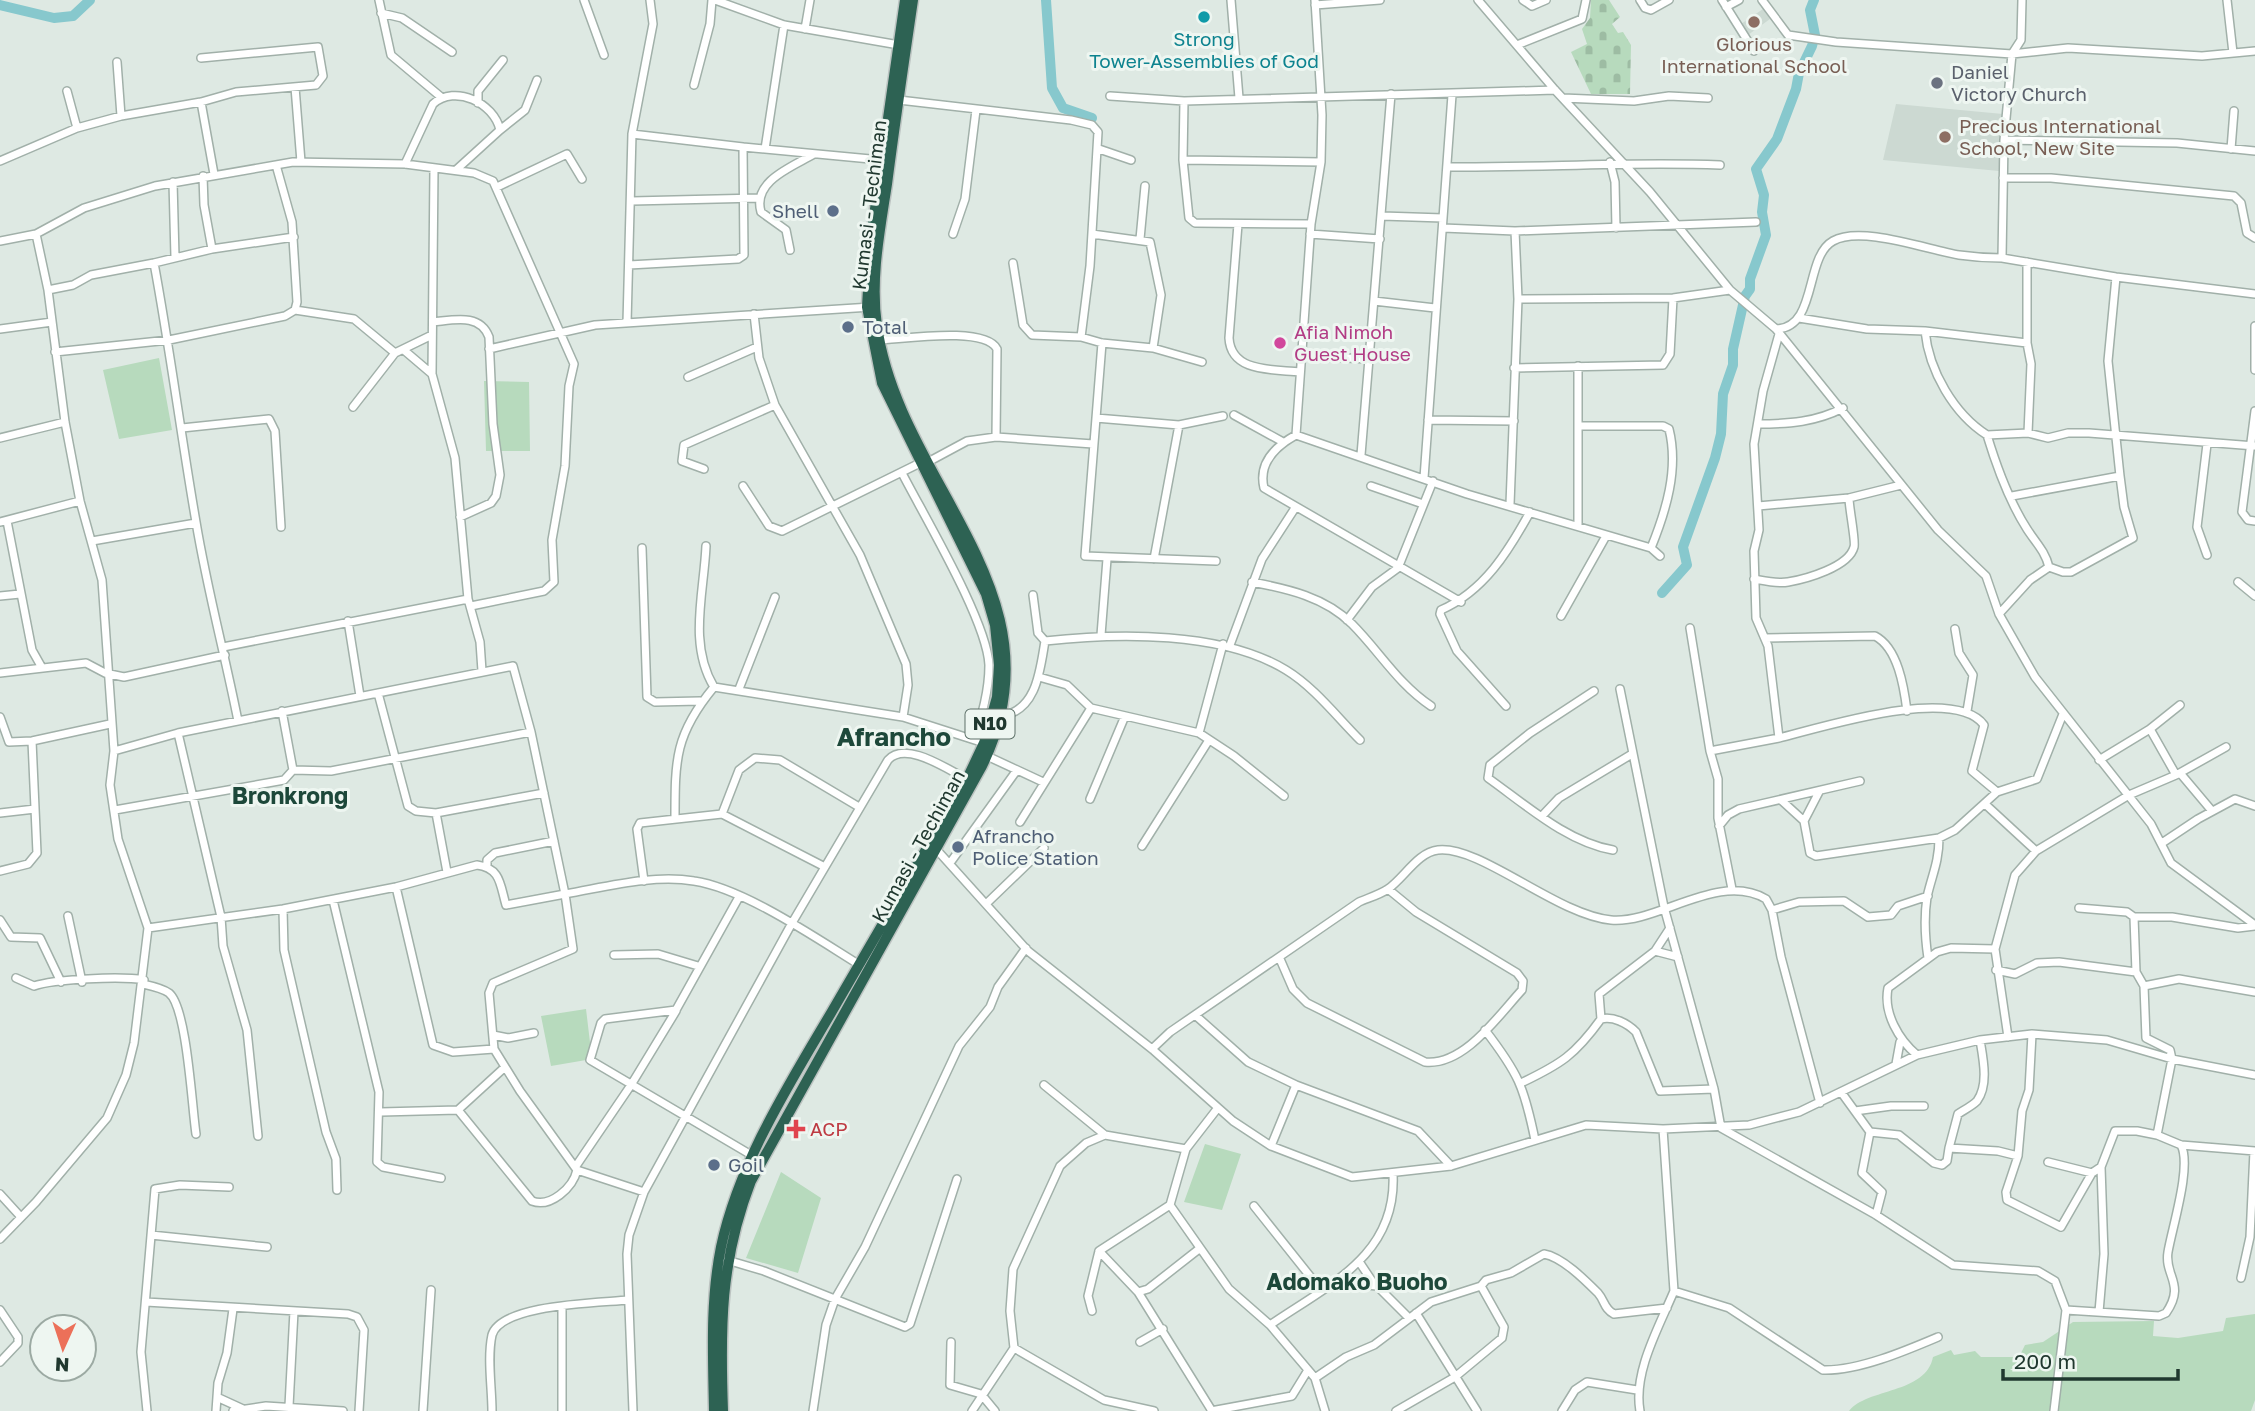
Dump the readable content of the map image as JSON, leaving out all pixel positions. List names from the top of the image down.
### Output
{
  "streets": {
    "highway": ["Kumasi - Techiman", "N10"]
  },
  "crossings": [
    ["Kumasi - Techiman", "N10"]
  ],
  "districts": ["Afrancho", "Bronkrong", "Adomako Buoho"],
  "places": {
    "other": [
      "Strong Tower-Assemblies of God",
      "Glorious International School",
      "Daniel Victory Church",
      "Precious International School, New Site",
      "Shell",
      "Total",
      "Afia Nimoh Guest House",
      "Afrancho Police Station",
      "Goil"
    ],
    "health": ["ACP"]
  },
  "scale_bar": "200 m",
  "north": "bottom"
}
